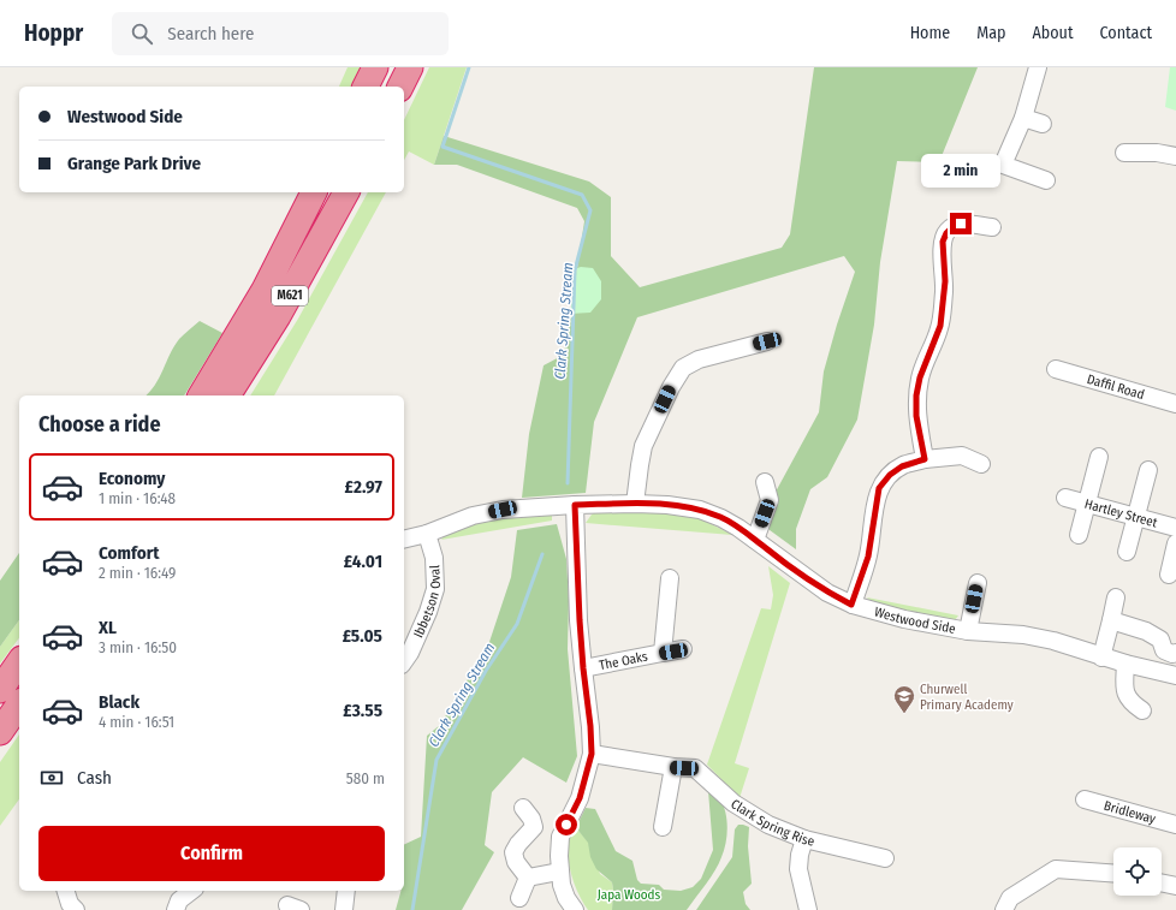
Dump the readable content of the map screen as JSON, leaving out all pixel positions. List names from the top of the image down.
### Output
{
  "streets": {
    "highway": ["M621"],
    "street": [
      "Daffil Road",
      "Hartley Street",
      "Ibbetson Oval",
      "Westwood Side",
      "The Oaks",
      "Bridleway",
      "Clark Spring Rise"
    ]
  },
  "water": ["Clark Spring Stream"],
  "parks": ["Japa Woods"],
  "places": {
    "school or university": ["Churwell Primary Academy"]
  },
  "page": {
    "header": "Hoppr",
    "search": "Search here",
    "nav": [
      "Home",
      "Map",
      "About",
      "Contact"
    ],
    "banner": ["Westwood Side", "Grange Park Drive"],
    "bubble": "2 min",
    "heading": "Choose a ride",
    "list": [
      {
        "name": "Economy",
        "note": "1 min · 16:48",
        "value": "£2.97"
      },
      {
        "name": "Comfort",
        "note": "2 min · 16:49",
        "value": "£4.01"
      },
      {
        "name": "XL",
        "note": "3 min · 16:50",
        "value": "£5.05"
      },
      {
        "name": "Black",
        "note": "4 min · 16:51",
        "value": "£3.55"
      }
    ],
    "pay": ["Cash", "580 m"],
    "buttons": "Confirm"
  }
}
